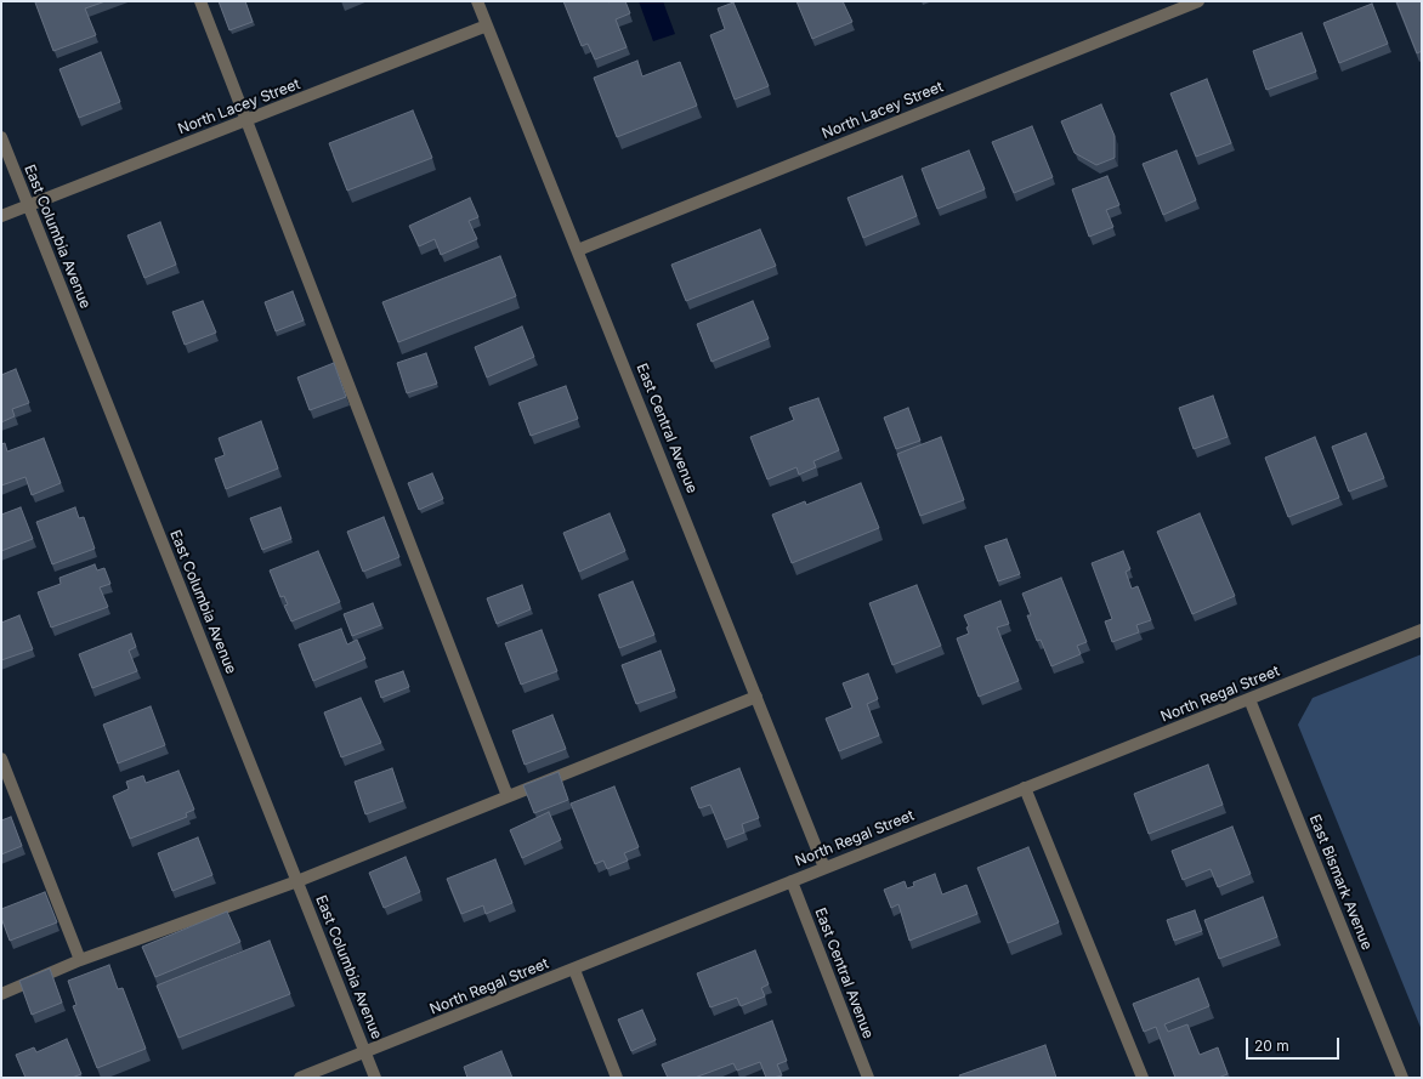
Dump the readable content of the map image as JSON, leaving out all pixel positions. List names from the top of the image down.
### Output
{
  "streets": {
    "street": [
      "North Lacey Street",
      "East Columbia Avenue",
      "East Central Avenue",
      "North Regal Street",
      "East Bismark Avenue"
    ]
  },
  "crossings": [
    ["North Lacey Street", "East Columbia Avenue"],
    ["North Lacey Street", "East Central Avenue"],
    ["East Columbia Avenue", "North Regal Street"],
    ["East Central Avenue", "North Regal Street"],
    ["North Regal Street", "East Bismark Avenue"]
  ],
  "scale_bar": "20 m"
}
